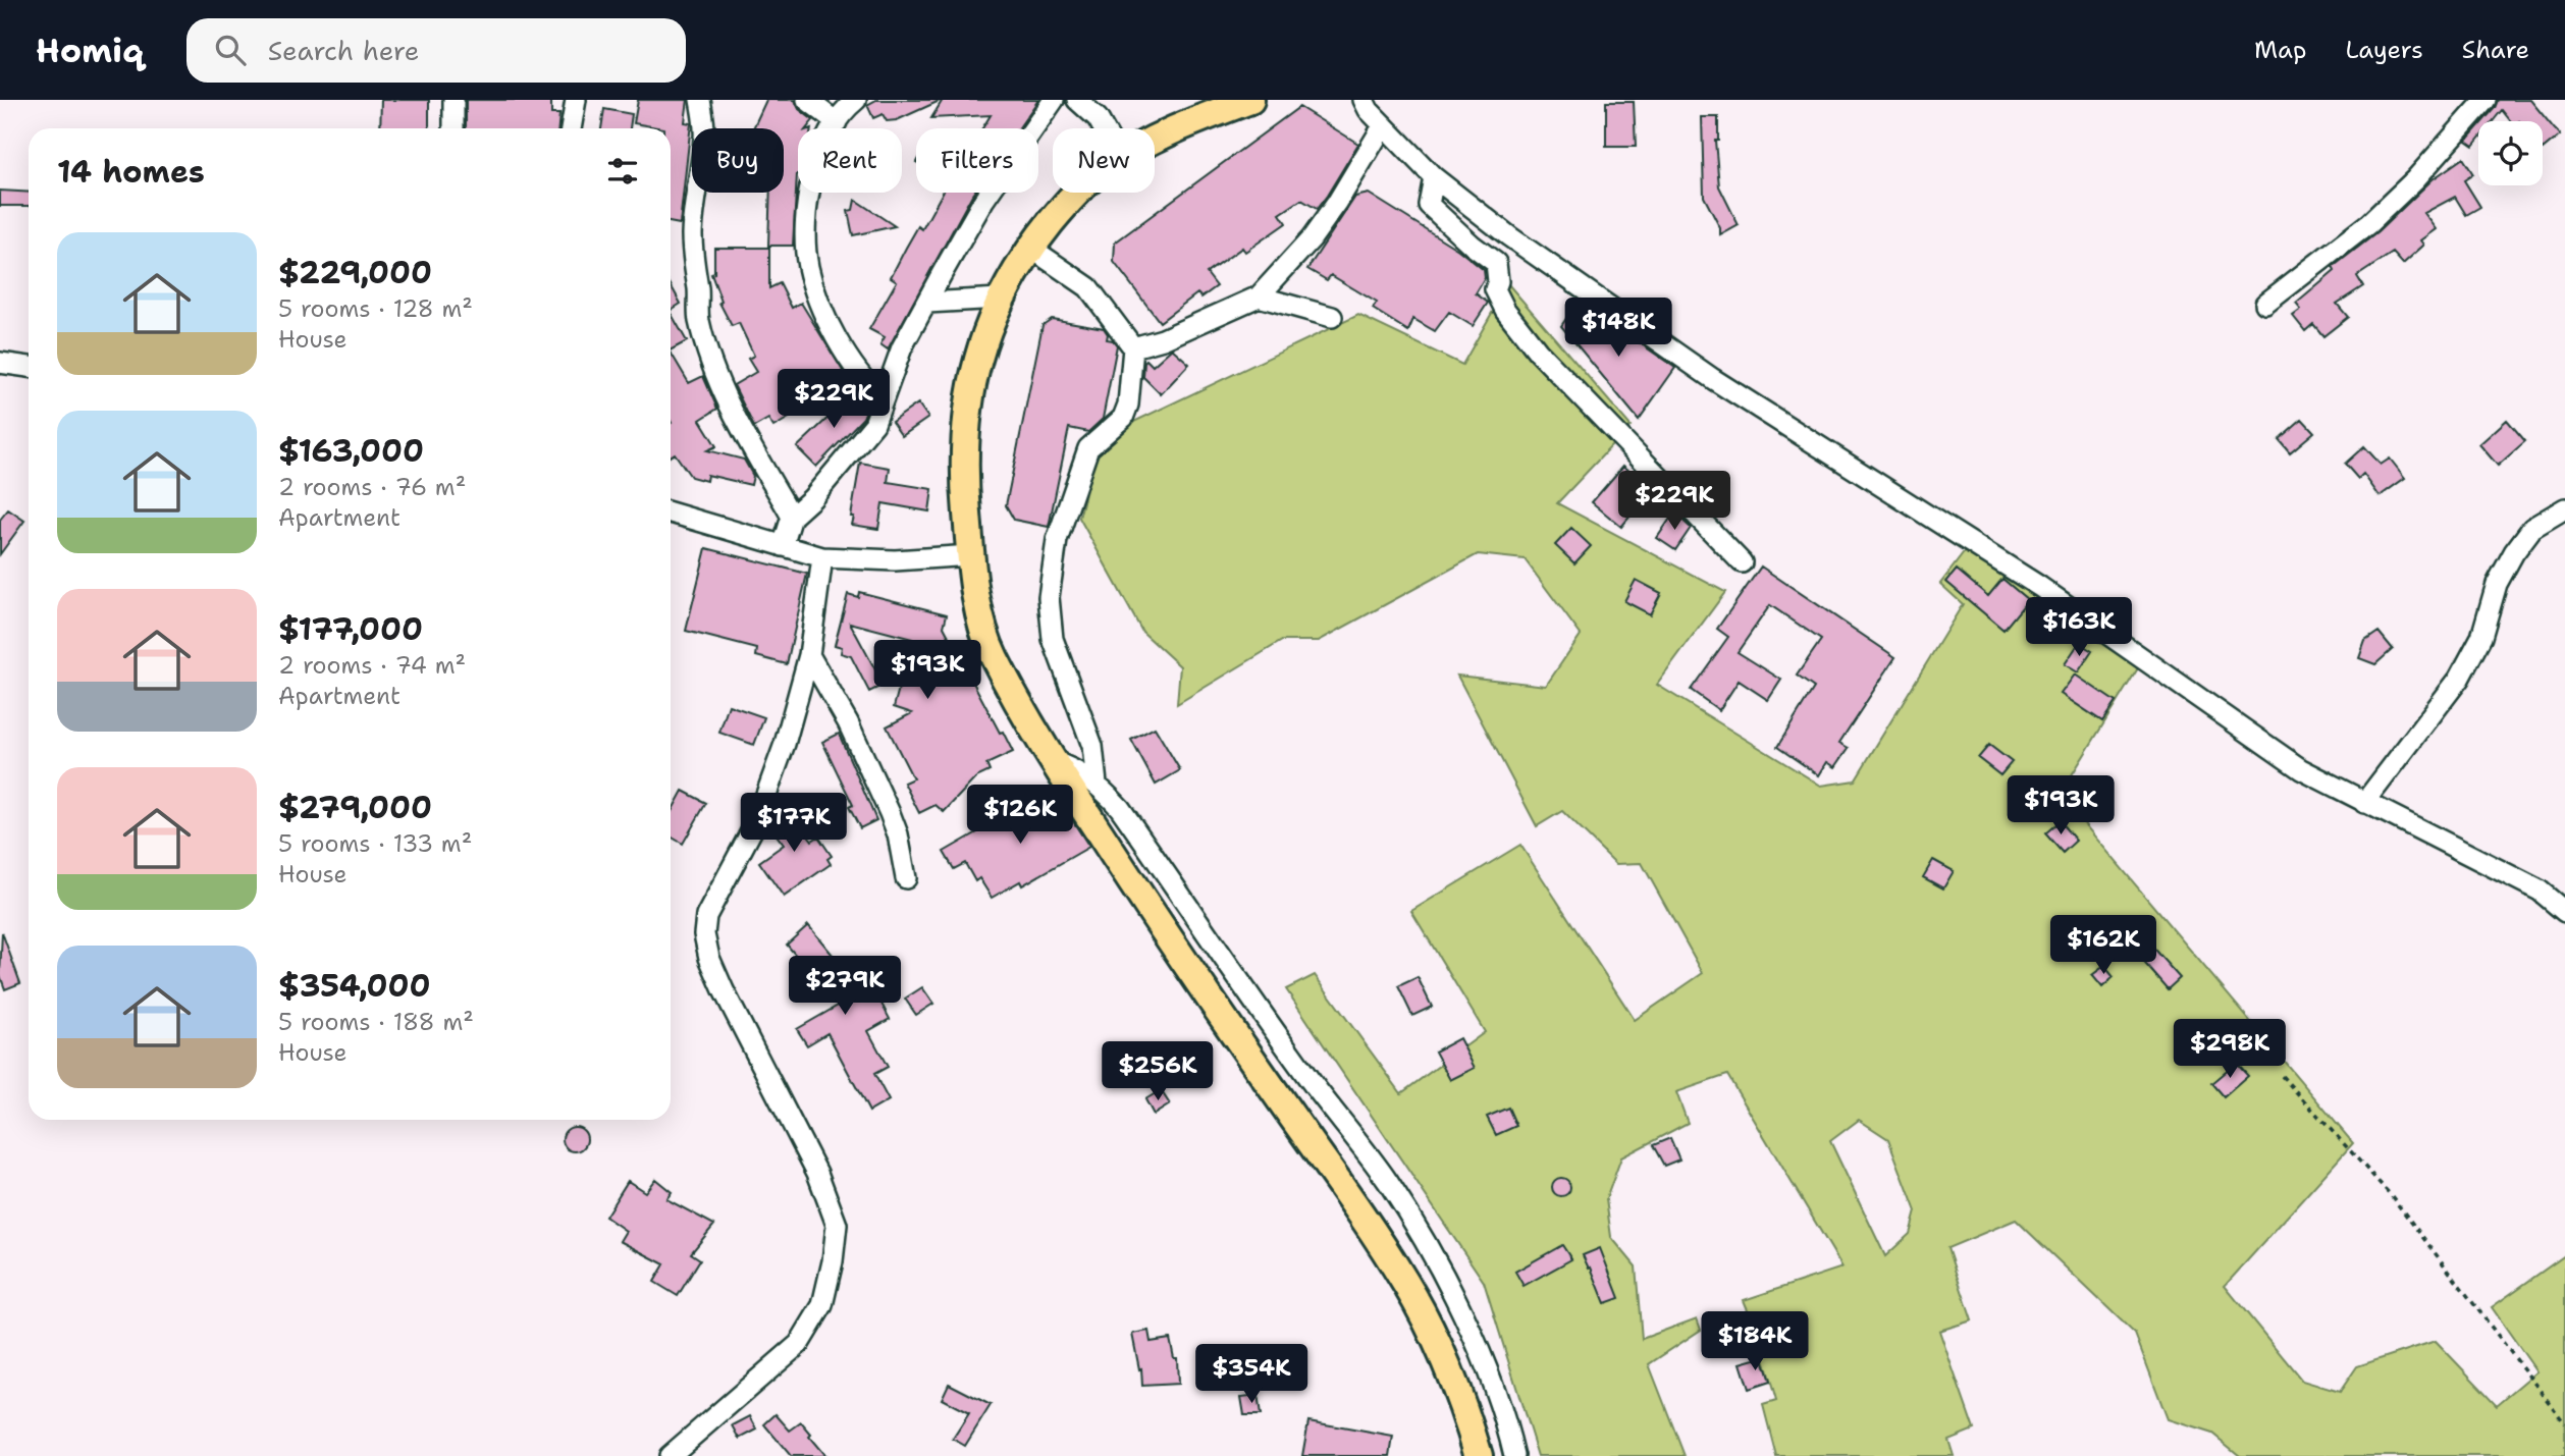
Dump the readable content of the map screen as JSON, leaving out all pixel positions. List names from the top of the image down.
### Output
{
  "page": {
    "header": "Homiq",
    "search": "Search here",
    "nav": ["Map", "Layers", "Share"],
    "chip": [
      "Buy",
      "Rent",
      "Filters",
      "New"
    ],
    "heading": "14 homes",
    "list": [
      {
        "name": "$229,000",
        "note": "5 rooms · 128 m² · House"
      },
      {
        "name": "$163,000",
        "note": "2 rooms · 76 m² · Apartment"
      },
      {
        "name": "$177,000",
        "note": "2 rooms · 74 m² · Apartment"
      },
      {
        "name": "$279,000",
        "note": "5 rooms · 133 m² · House"
      },
      {
        "name": "$354,000",
        "note": "5 rooms · 188 m² · House"
      }
    ],
    "price": [
      "$148K",
      "$229K",
      "$229K",
      "$163K",
      "$193K",
      "$193K",
      "$126K",
      "$177K",
      "$162K",
      "$279K",
      "$298K",
      "$256K",
      "$184K",
      "$354K"
    ]
  }
}
